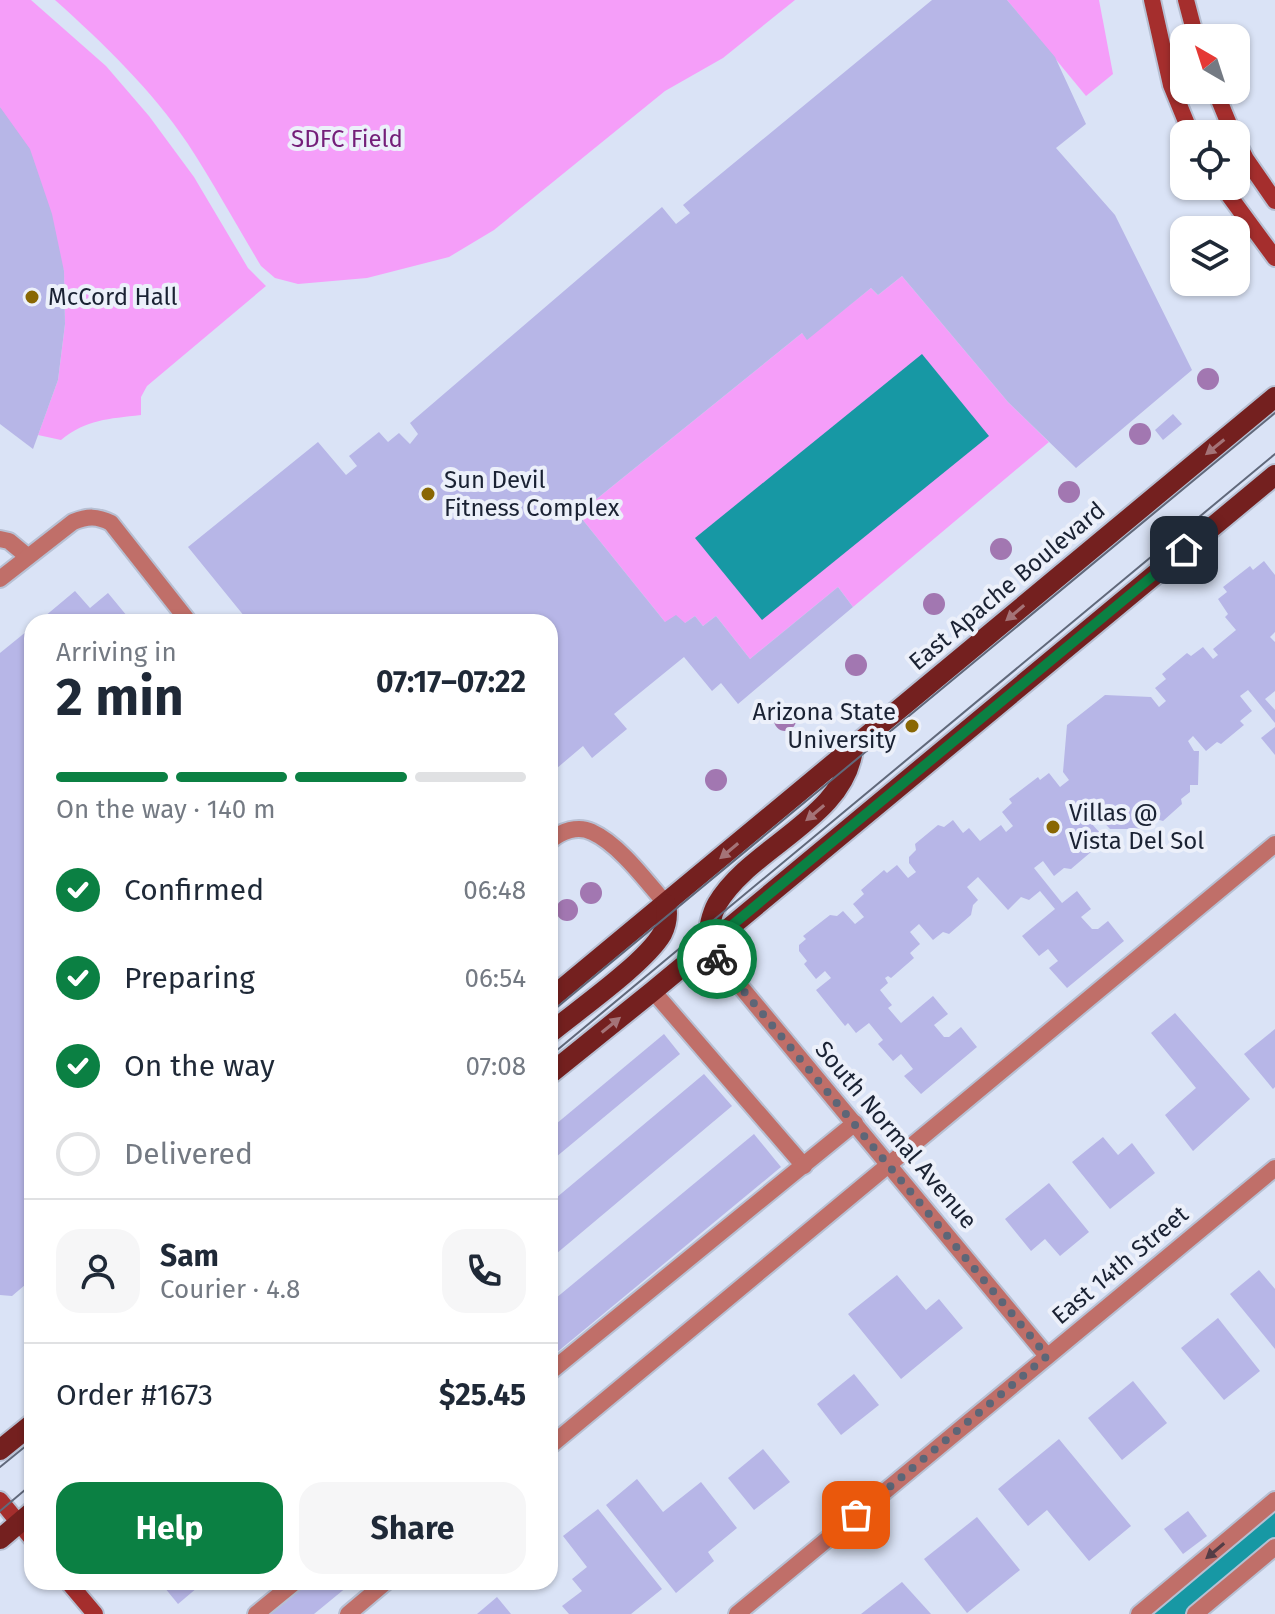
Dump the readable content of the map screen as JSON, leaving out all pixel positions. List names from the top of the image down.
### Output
{
  "streets": {
    "main road": ["East Apache Boulevard"],
    "street": ["South Normal Avenue", "East 14th Street"]
  },
  "crossings": [
    ["South Normal Avenue", "East 14th Street"]
  ],
  "parks": ["SDFC Field"],
  "places": [
    "McCord Hall",
    "Sun Devil Fitness Complex",
    "Arizona State University",
    "Villas @ Vista Del Sol"
  ],
  "north": "top left",
  "page": {
    "heading": ["2 min", "Arriving in", "07:17–07:22"],
    "panel": [
      "Sam",
      "Courier · 4.8",
      "Order #1673",
      "$25.45"
    ],
    "bar": "On the way · 140 m",
    "list": [
      ["Confirmed", "06:48"],
      ["Preparing", "06:54"],
      ["On the way", "07:08"],
      "Delivered"
    ],
    "buttons": ["Help", "Share"]
  }
}
